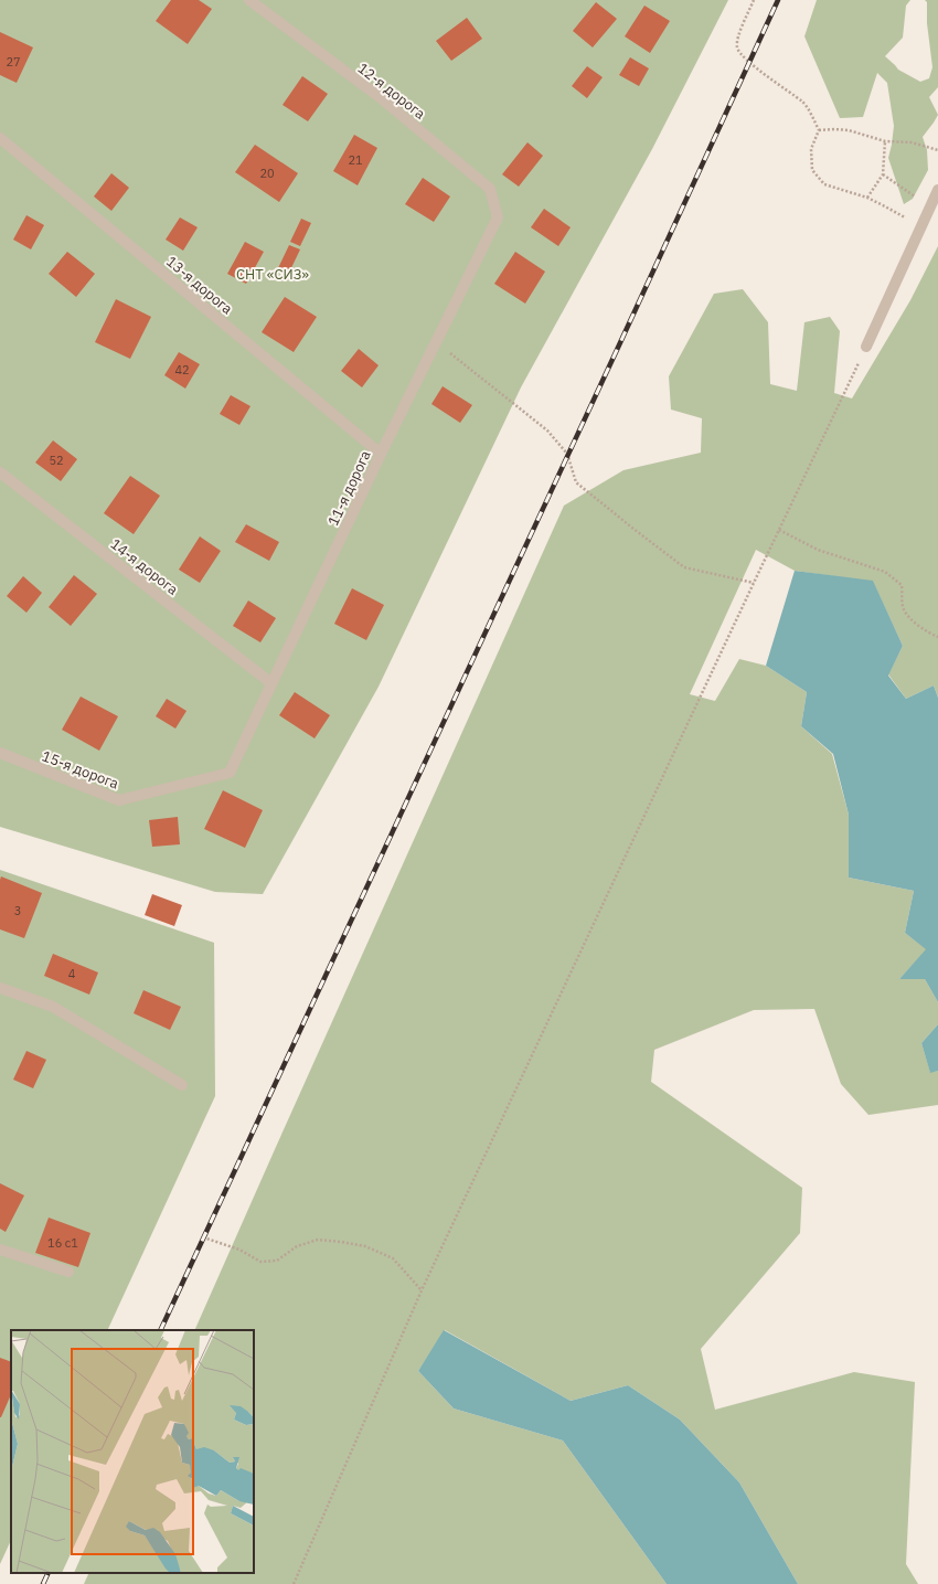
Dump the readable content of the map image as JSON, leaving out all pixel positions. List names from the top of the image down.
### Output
{
  "streets": {
    "street": [
      "12-я дорога",
      "13-я дорога",
      "11-я дорога",
      "14-я дорога",
      "15-я дорога"
    ]
  },
  "crossings": [
    ["12-я дорога", "11-я дорога"],
    ["13-я дорога", "11-я дорога"],
    ["11-я дорога", "14-я дорога"],
    ["11-я дорога", "15-я дорога"]
  ],
  "parks": ["СНТ «СИЗ»"],
  "house_numbers": [
    "27",
    "21",
    "20",
    "42",
    "52",
    "3",
    "4",
    "16 с1"
  ]
}
